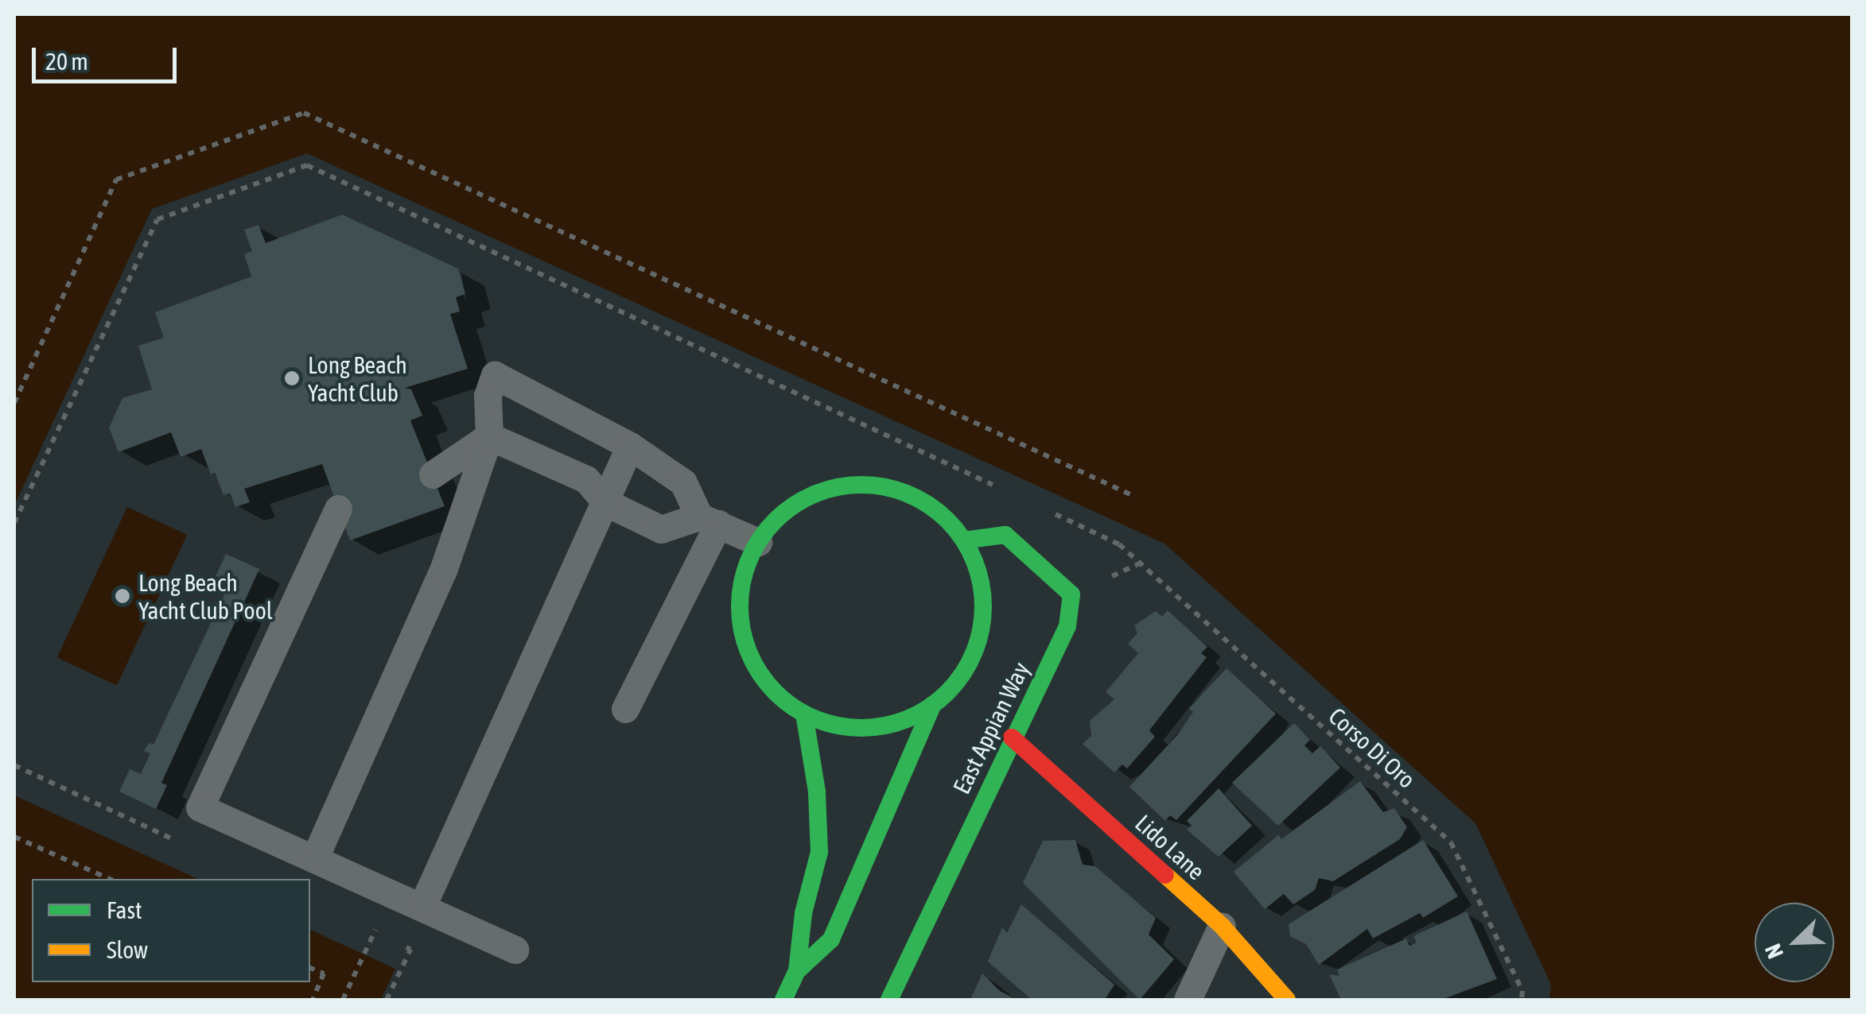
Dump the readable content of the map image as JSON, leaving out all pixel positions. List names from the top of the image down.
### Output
{
  "streets": {
    "main road": ["East Appian Way", "Lido Lane"],
    "path": ["Corso Di Oro"]
  },
  "crossings": [
    ["East Appian Way", "Lido Lane"]
  ],
  "places": ["Long Beach Yacht Club", "Long Beach Yacht Club Pool"],
  "legend": ["Fast", "Slow"],
  "scale_bar": "20 m",
  "north": "bottom left"
}
